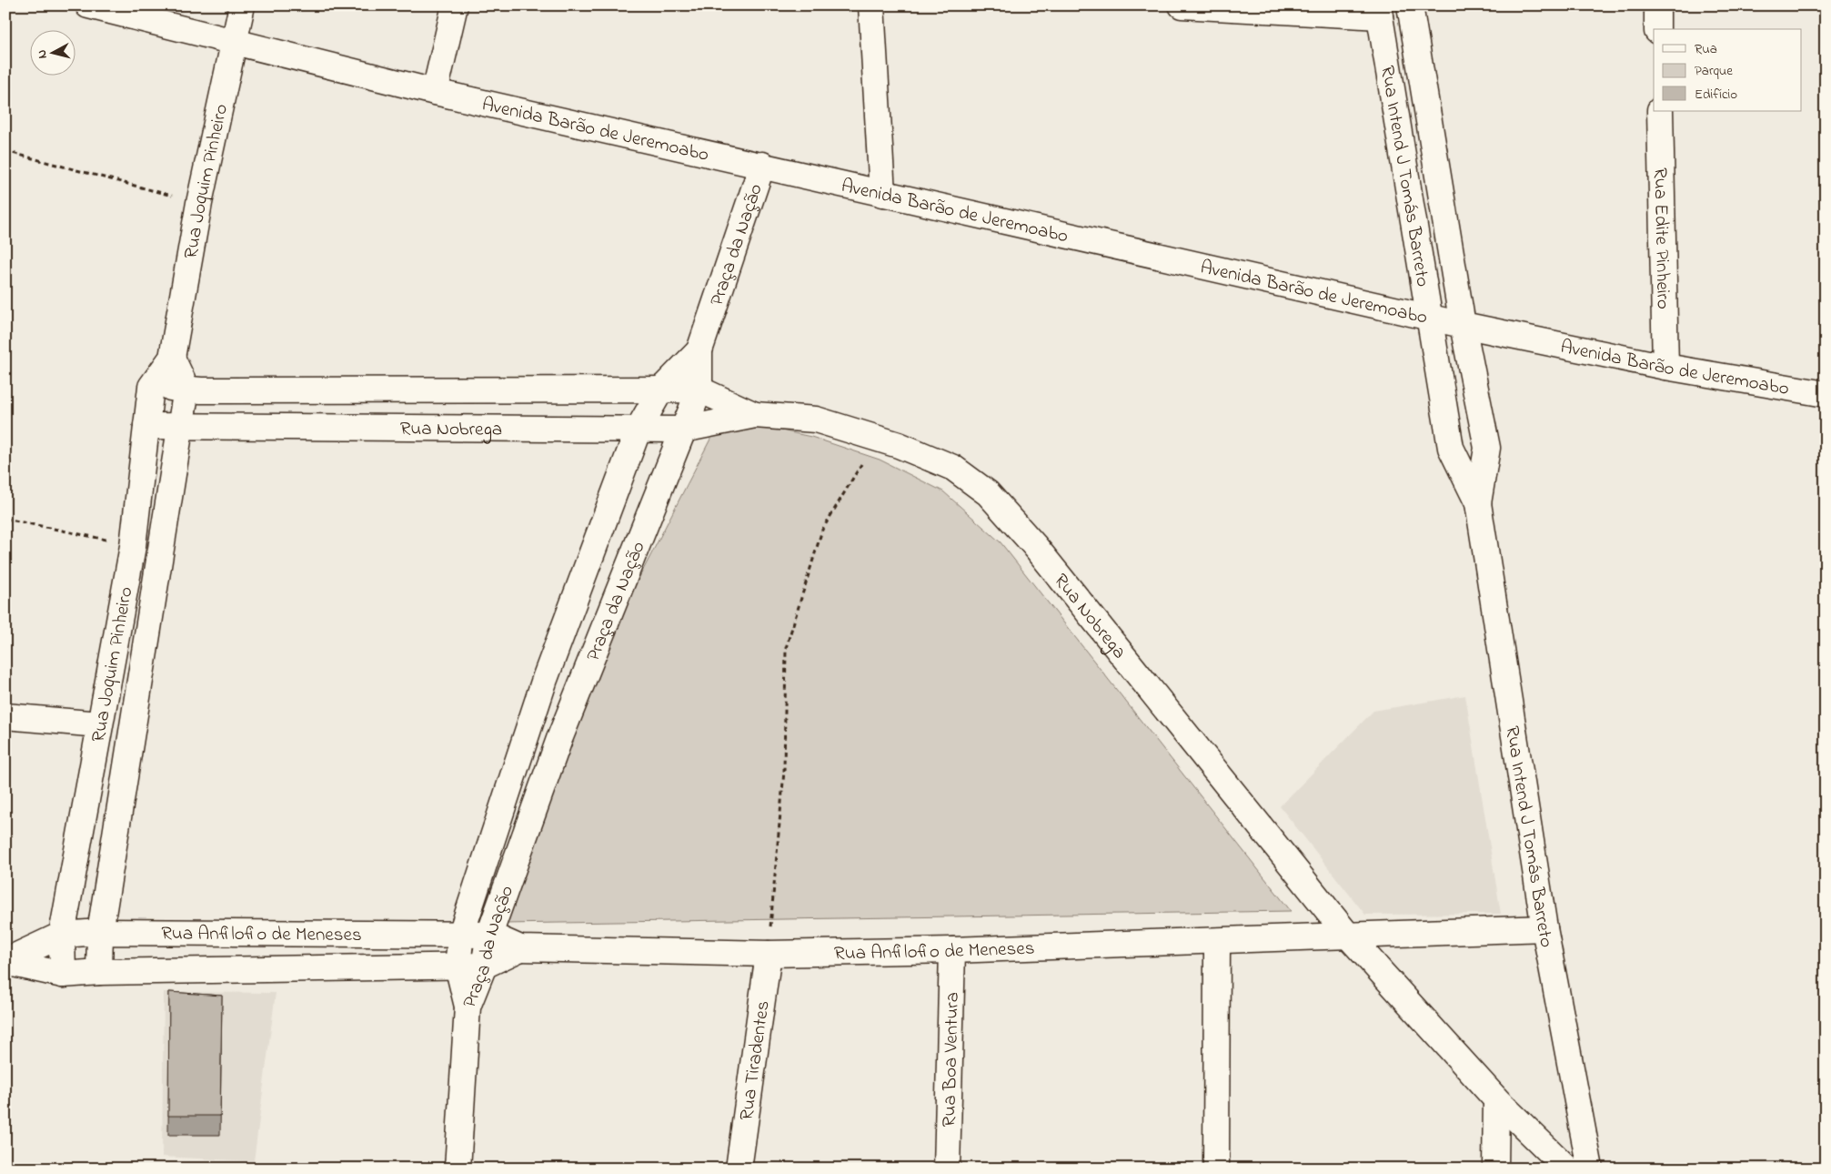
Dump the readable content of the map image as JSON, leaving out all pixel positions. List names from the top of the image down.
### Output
{
  "streets": {
    "street": [
      "Avenida Barão de Jeremoabo",
      "Rua Intend J Tomás Barreto",
      "Rua Joquim Pinheiro",
      "Rua Edite Pinheiro",
      "Praça da Nação",
      "Rua Nobrega",
      "Rua Anfilofio de Meneses",
      "Rua Boa Ventura",
      "Rua Tiradentes"
    ]
  },
  "crossings": [
    ["Avenida Barão de Jeremoabo", "Rua Intend J Tomás Barreto"],
    ["Avenida Barão de Jeremoabo", "Rua Joquim Pinheiro"],
    ["Avenida Barão de Jeremoabo", "Rua Edite Pinheiro"],
    ["Avenida Barão de Jeremoabo", "Praça da Nação"],
    ["Rua Intend J Tomás Barreto", "Rua Anfilofio de Meneses"],
    ["Rua Joquim Pinheiro", "Rua Nobrega"],
    ["Rua Joquim Pinheiro", "Rua Anfilofio de Meneses"],
    ["Praça da Nação", "Rua Nobrega"],
    ["Praça da Nação", "Rua Anfilofio de Meneses"],
    ["Rua Nobrega", "Rua Anfilofio de Meneses"],
    ["Rua Anfilofio de Meneses", "Rua Boa Ventura"],
    ["Rua Anfilofio de Meneses", "Rua Tiradentes"]
  ],
  "legend": ["Rua", "Parque", "Edifício"],
  "north": "left"
}
